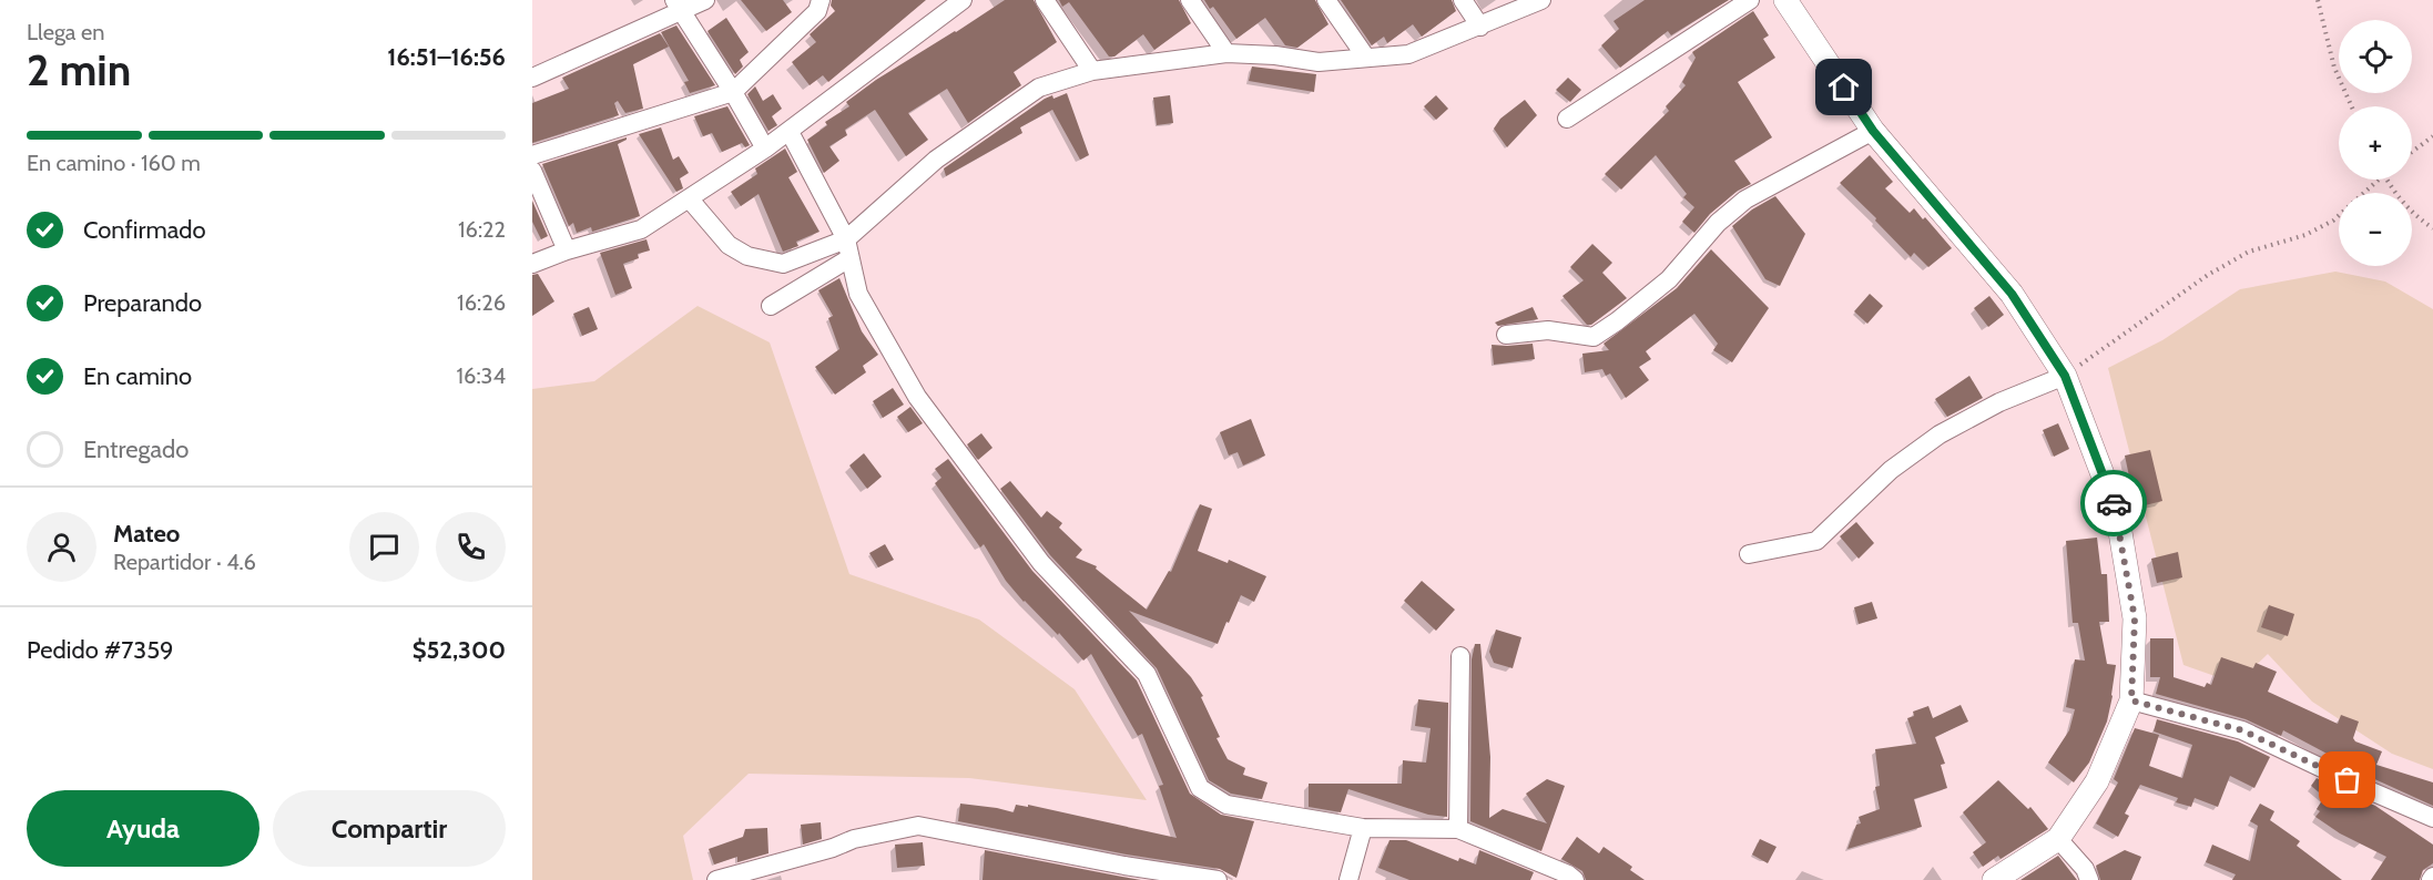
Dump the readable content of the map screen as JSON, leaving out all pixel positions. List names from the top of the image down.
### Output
{
  "page": {
    "heading": ["2 min", "Llega en", "16:51–16:56"],
    "panel": [
      "Mateo",
      "Repartidor · 4.6",
      "Pedido #7359",
      "$52,300"
    ],
    "map_buttons": ["+", "−"],
    "bar": "En camino · 160 m",
    "list": [
      ["Confirmado", "16:22"],
      ["Preparando", "16:26"],
      ["En camino", "16:34"],
      "Entregado"
    ],
    "buttons": ["Ayuda", "Compartir"]
  }
}
